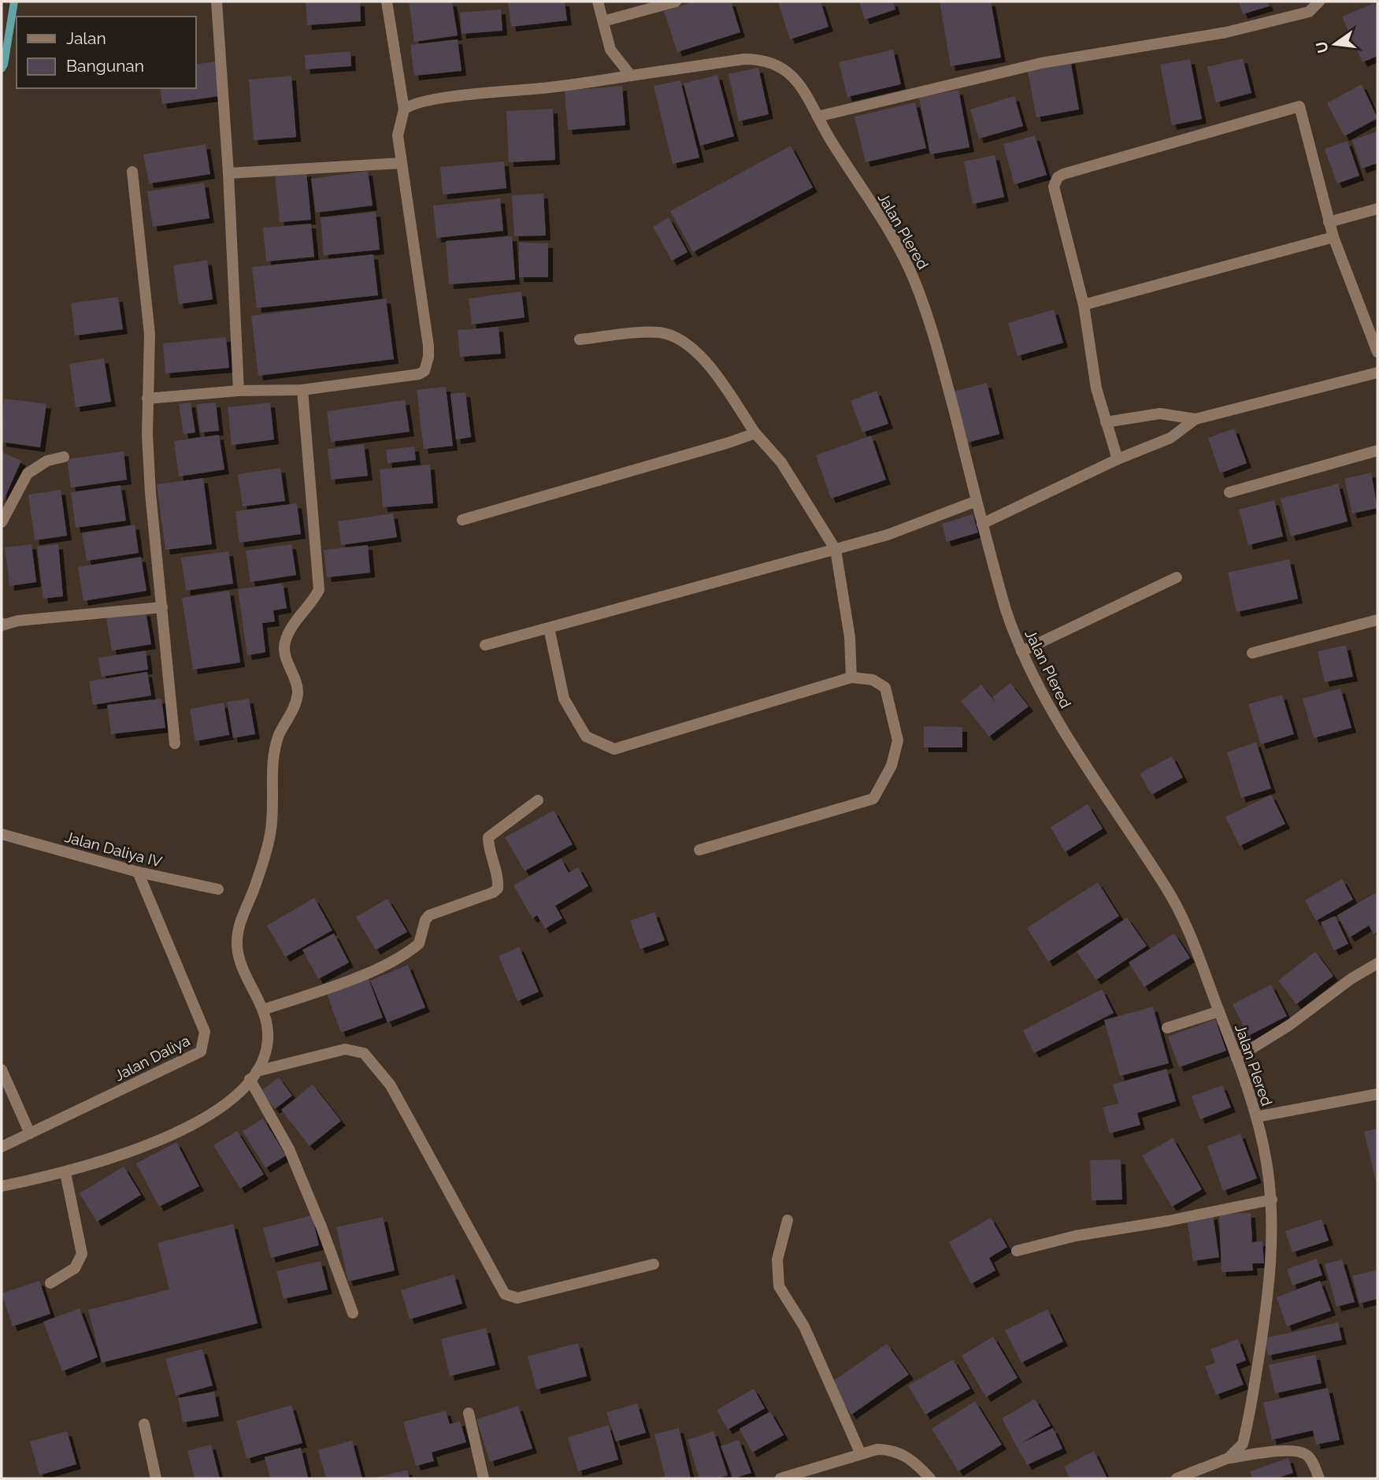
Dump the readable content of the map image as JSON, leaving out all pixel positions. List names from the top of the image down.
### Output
{
  "streets": {
    "street": ["Jalan Plered", "Jalan Daliya IV", "Jalan Daliya"]
  },
  "crossings": [
    ["Jalan Daliya IV", "Jalan Daliya"]
  ],
  "legend": ["Jalan", "Bangunan"],
  "north": "left"
}
